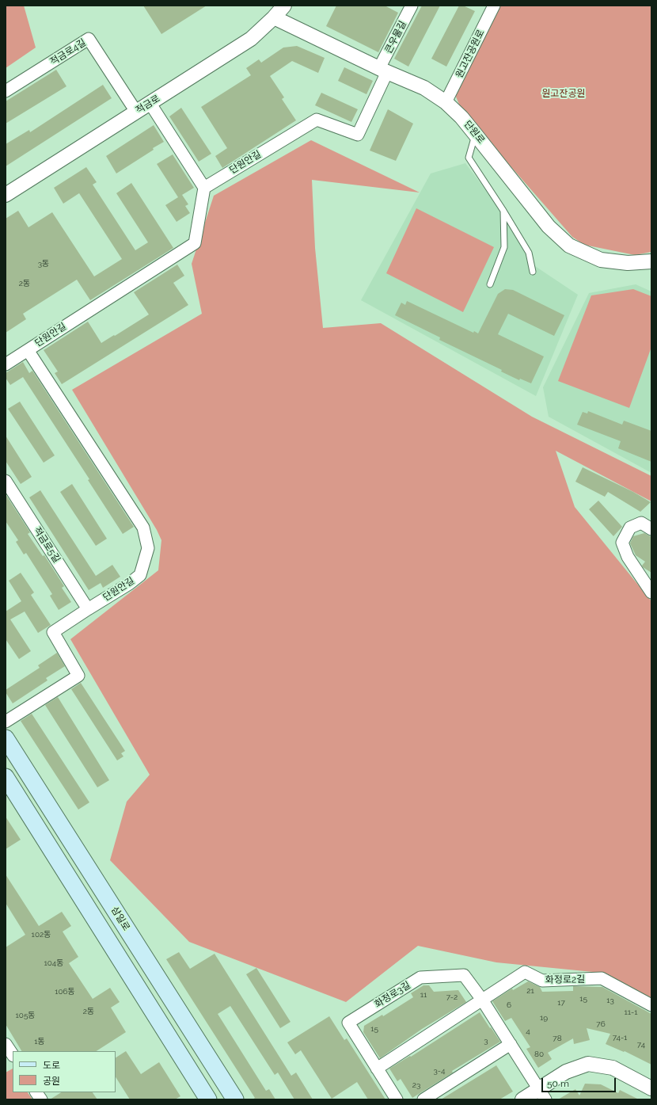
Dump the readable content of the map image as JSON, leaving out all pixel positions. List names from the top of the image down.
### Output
{
  "streets": {
    "main road": ["삼일로"],
    "street": [
      "큰우물길",
      "적금로4길",
      "원고잔공원로",
      "적금로",
      "단원로",
      "단원안길",
      "적금로5길",
      "화정로2길",
      "화정로3길"
    ]
  },
  "crossings": [
    ["큰우물길", "단원로"],
    ["큰우물길", "단원안길"],
    ["적금로4길", "적금로"],
    ["원고잔공원로", "단원로"],
    ["적금로", "단원로"],
    ["단원로", "단원안길"],
    ["단원안길", "적금로5길"],
    ["화정로2길", "화정로3길"]
  ],
  "parks": ["원고잔공원"],
  "house_numbers": [
    "3동",
    "2동",
    "102동",
    "104동",
    "21",
    "106동",
    "11",
    "7-2",
    "15",
    "13",
    "17",
    "6",
    "2동",
    "11-1",
    "105동",
    "19",
    "76",
    "15",
    "4",
    "74-1",
    "78",
    "3",
    "1동",
    "74",
    "80",
    "3-4",
    "23"
  ],
  "legend": ["도로", "공원"],
  "scale_bar": "50 m"
}
